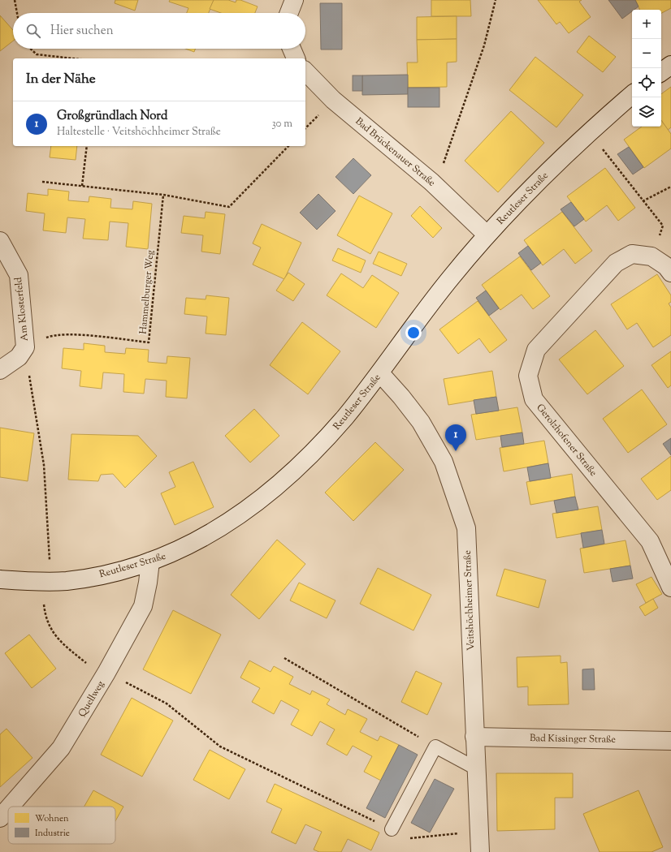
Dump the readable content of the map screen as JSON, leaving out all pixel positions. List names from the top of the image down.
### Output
{
  "streets": {
    "street": [
      "Bad Brückenauer Straße",
      "Reutleser Straße",
      "Am Klosterfeld",
      "Gerolzhofener Straße",
      "Veitshöchheimer Straße",
      "Quellweg",
      "Bad Kissinger Straße"
    ],
    "path": ["Hammelburger Weg"]
  },
  "crossings": [
    ["Bad Brückenauer Straße", "Reutleser Straße"],
    ["Reutleser Straße", "Veitshöchheimer Straße"],
    ["Reutleser Straße", "Quellweg"],
    ["Hammelburger Weg", "Am Klosterfeld"],
    ["Veitshöchheimer Straße", "Bad Kissinger Straße"]
  ],
  "legend": ["Wohnen", "Industrie"],
  "page": {
    "map_buttons": ["+", "−"],
    "search": "Hier suchen",
    "heading": "In der Nähe",
    "list": [
      {
        "mark": "1",
        "name": "Großgründlach Nord",
        "note": "Haltestelle · Veitshöchheimer Straße",
        "value": "30 m"
      }
    ],
    "pins": "1"
  }
}
